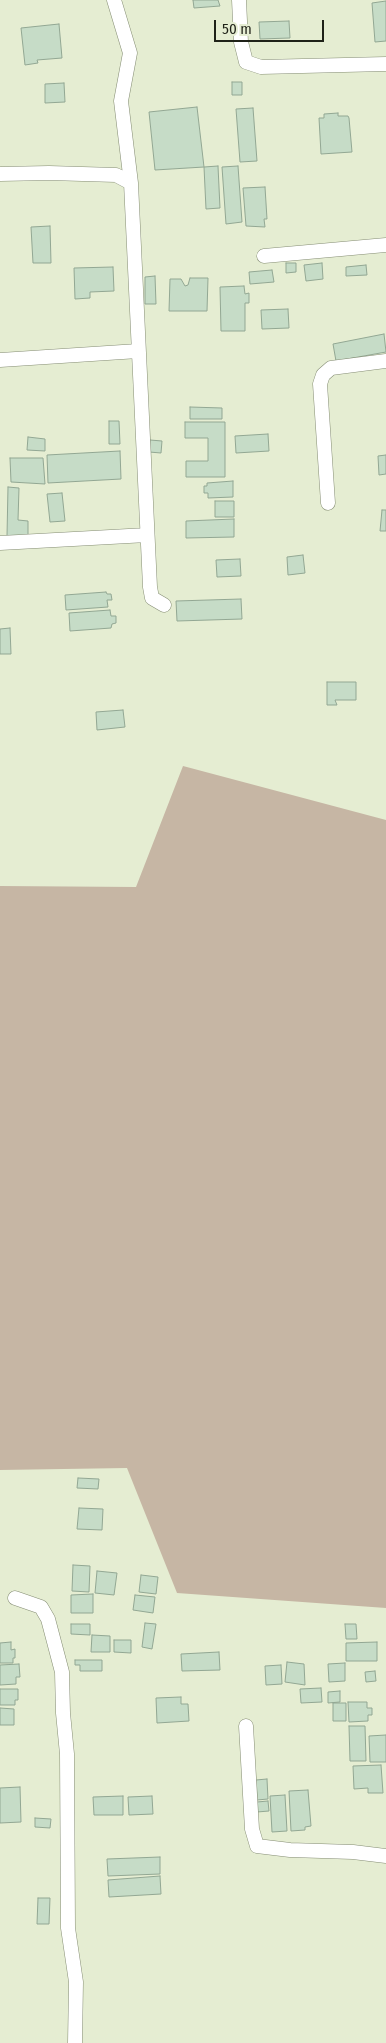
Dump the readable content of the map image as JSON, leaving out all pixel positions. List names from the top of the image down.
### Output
{
  "scale_bar": "50 m"
}
